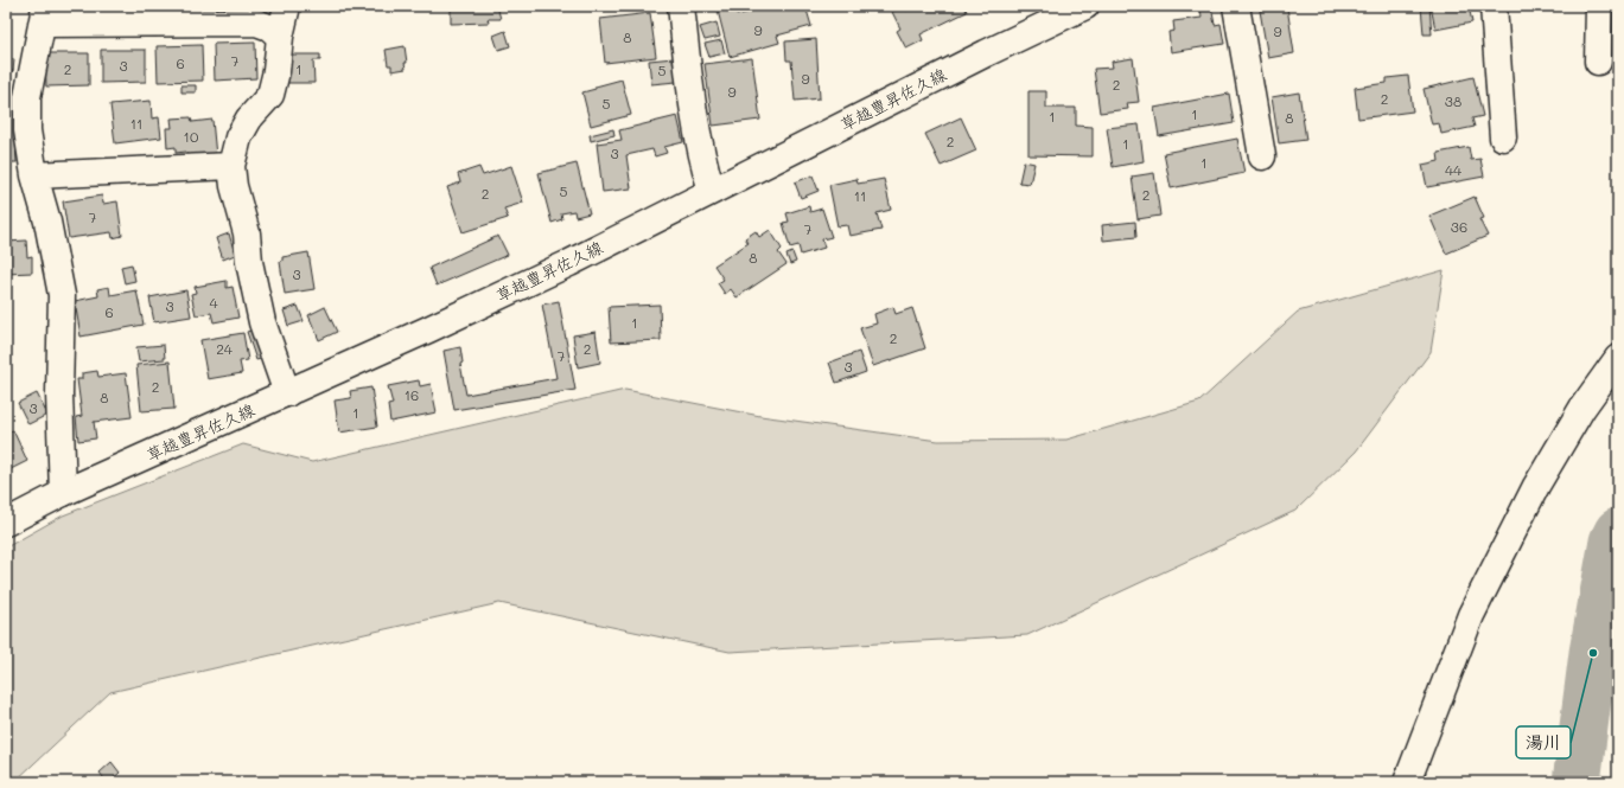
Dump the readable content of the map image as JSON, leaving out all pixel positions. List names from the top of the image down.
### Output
{
  "streets": {
    "street": ["草越豊昇佐久線"]
  },
  "places": ["湯川"],
  "house_numbers": [
    "9",
    "9",
    "8",
    "7",
    "6",
    "3",
    "2",
    "1",
    "5",
    "9",
    "2",
    "9",
    "2",
    "38",
    "5",
    "1",
    "1",
    "8",
    "11",
    "10",
    "2",
    "1",
    "3",
    "1",
    "44",
    "5",
    "2",
    "2",
    "11",
    "7",
    "36",
    "7",
    "8",
    "3",
    "4",
    "3",
    "6",
    "1",
    "2",
    "24",
    "2",
    "7",
    "3",
    "2",
    "16",
    "8",
    "3",
    "1"
  ]
}
